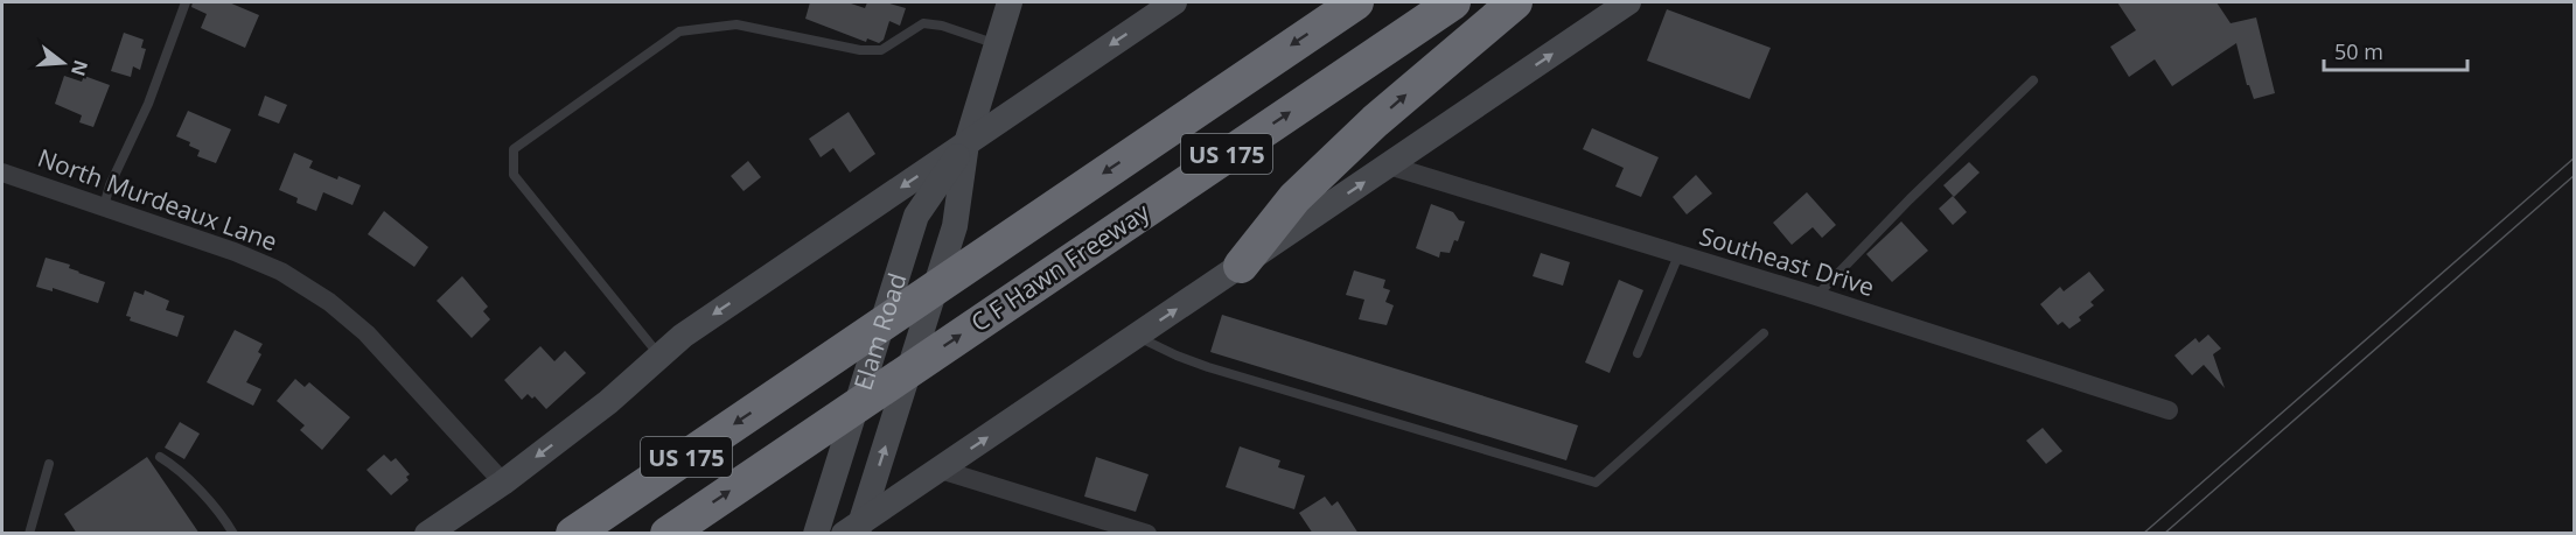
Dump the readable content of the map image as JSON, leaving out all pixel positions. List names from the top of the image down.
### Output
{
  "streets": {
    "highway": ["US 175", "C F Hawn Freeway"],
    "main road": ["Elam Road"],
    "street": ["North Murdeaux Lane", "Southeast Drive"]
  },
  "scale_bar": "50 m",
  "north": "right"
}
